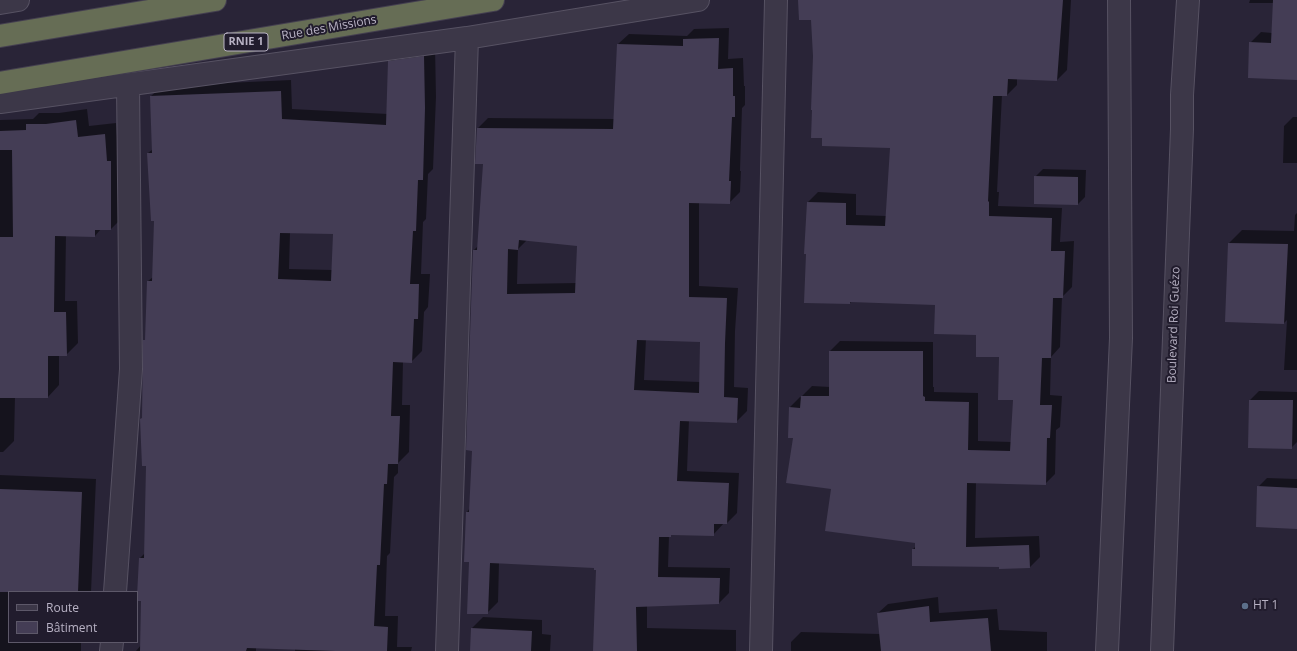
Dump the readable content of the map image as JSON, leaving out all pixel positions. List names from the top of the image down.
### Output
{
  "streets": {
    "highway": ["Rue des Missions", "RNIE 1"],
    "street": ["Boulevard Roi Guézo"]
  },
  "places": ["HT 1"],
  "legend": ["Route", "Bâtiment"]
}
